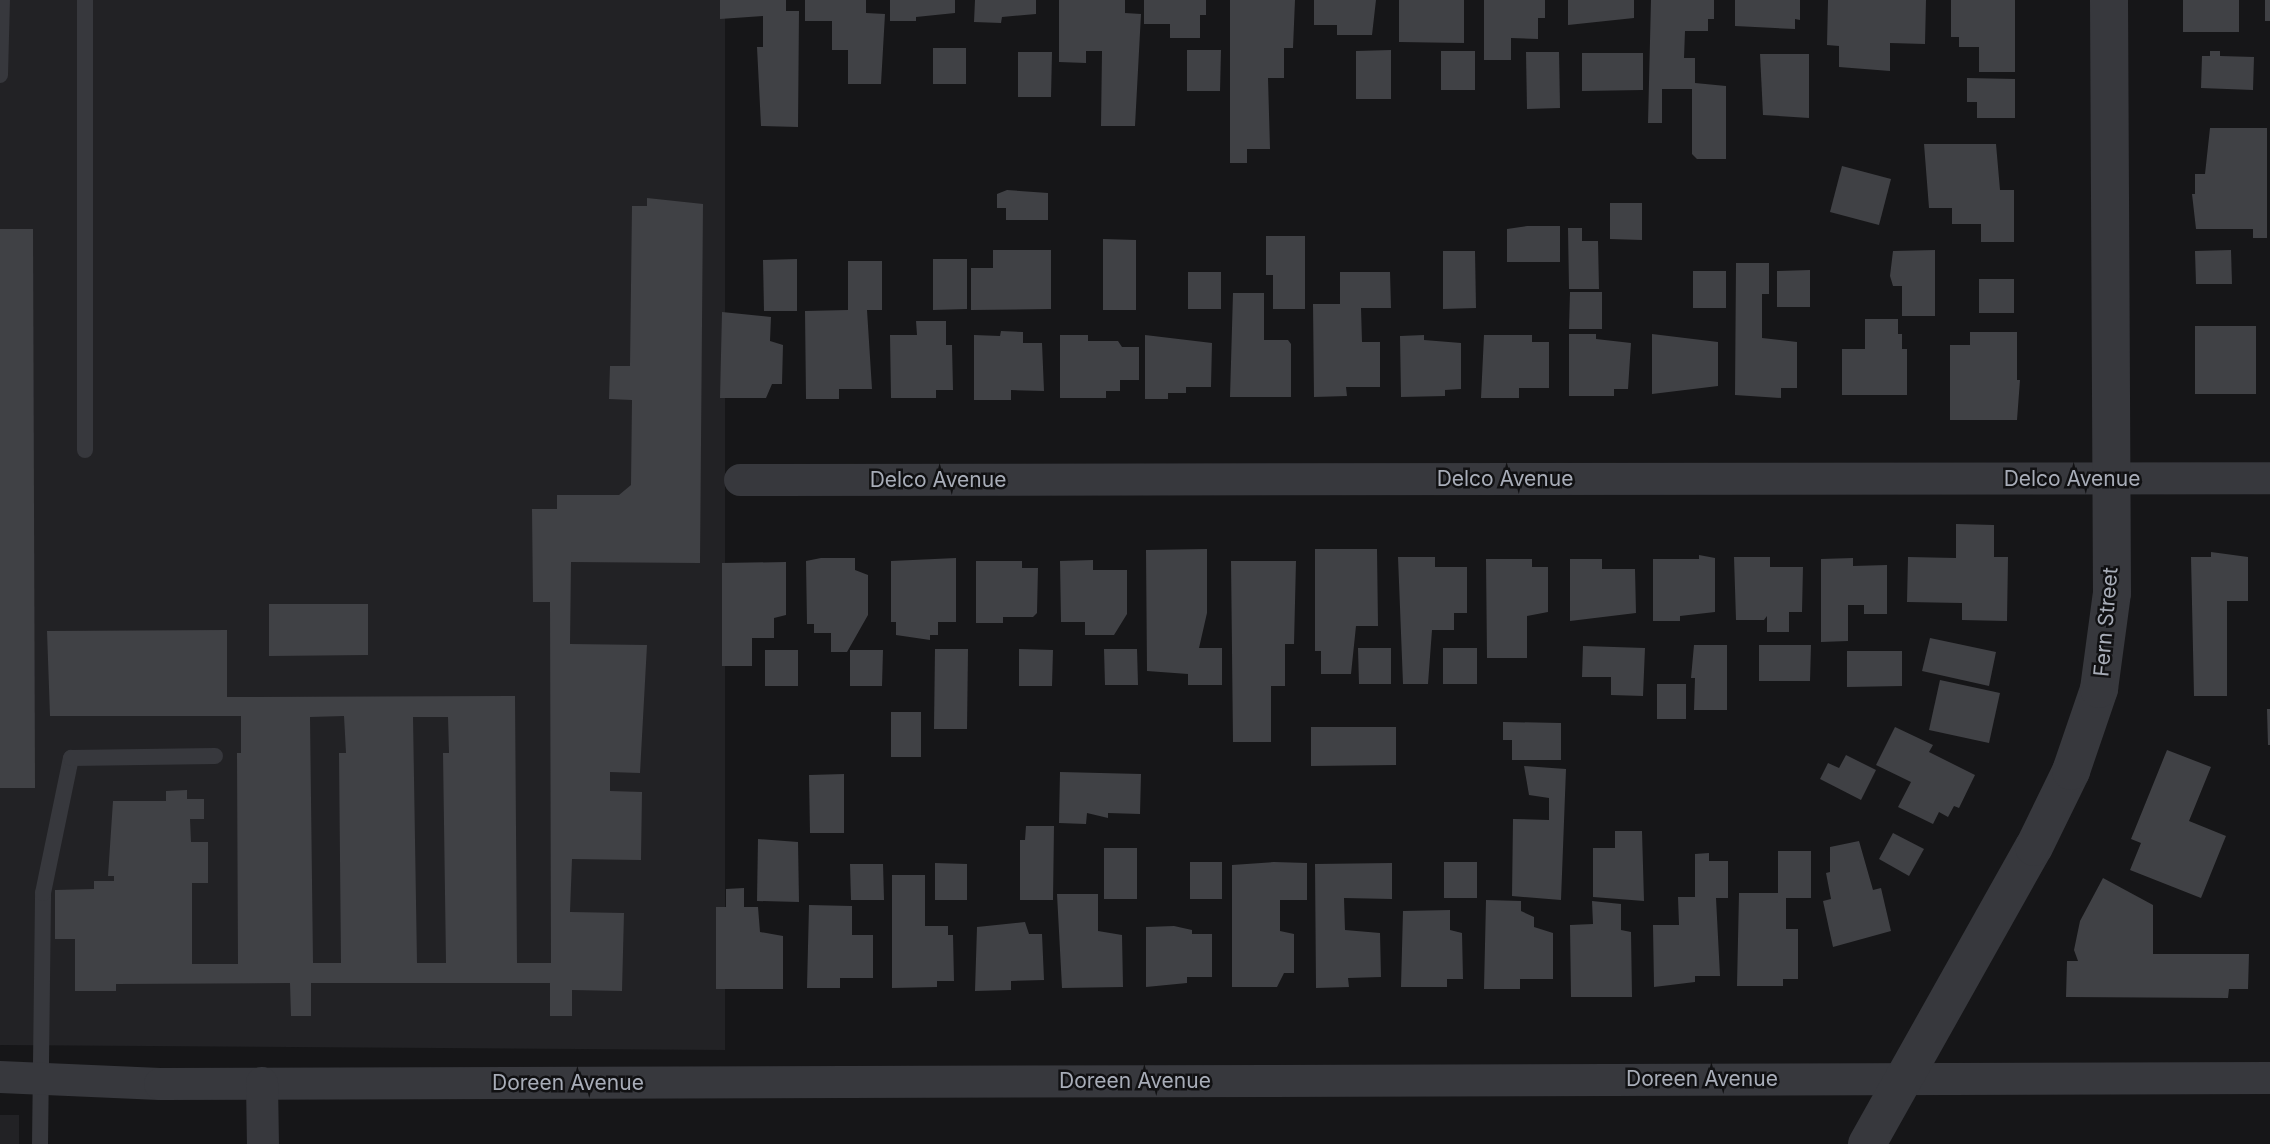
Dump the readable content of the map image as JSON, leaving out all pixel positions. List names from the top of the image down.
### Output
{
  "streets": {
    "street": ["Delco Avenue", "Fern Street", "Doreen Avenue"]
  },
  "crossings": [
    ["Delco Avenue", "Fern Street"],
    ["Fern Street", "Doreen Avenue"]
  ]
}
